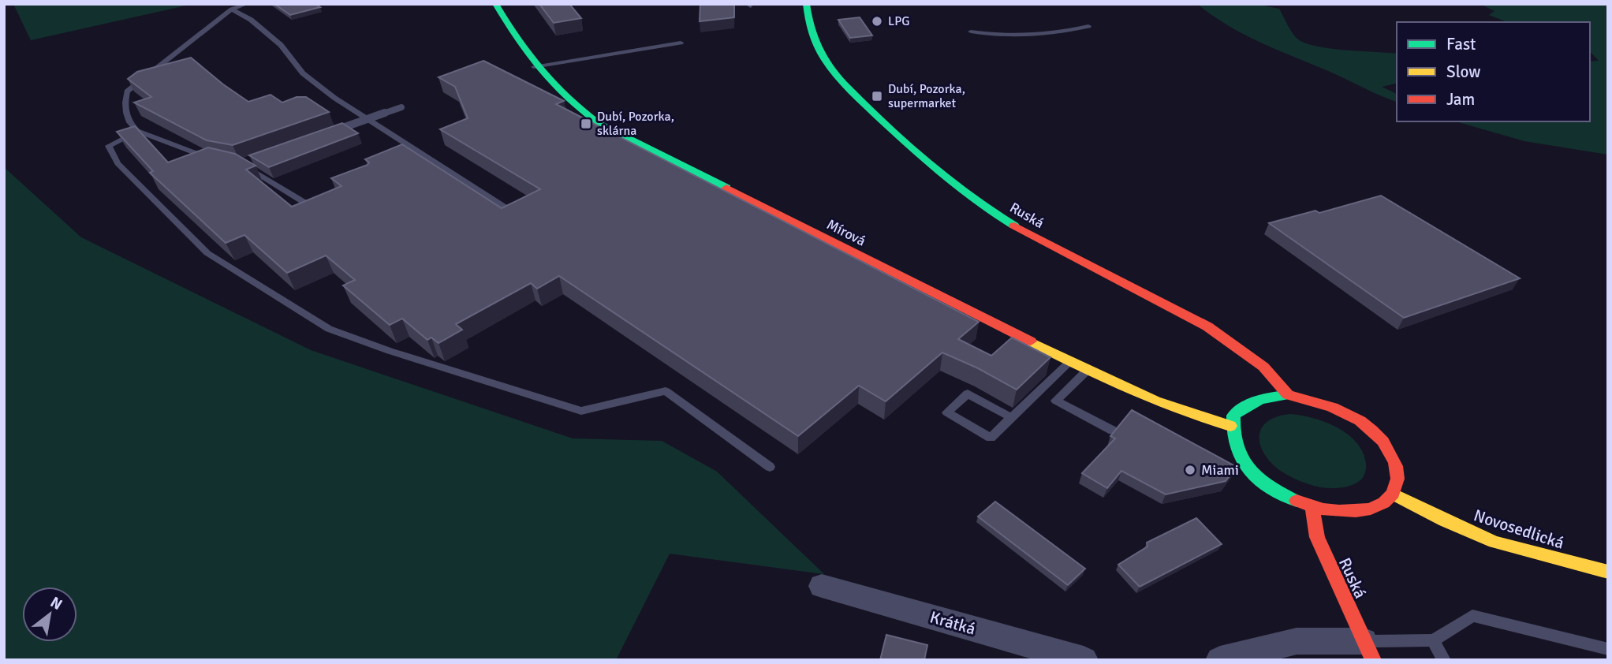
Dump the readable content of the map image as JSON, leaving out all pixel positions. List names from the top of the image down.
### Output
{
  "streets": {
    "main road": ["Ruská", "Mírová", "Novosedlická"],
    "street": ["Krátká"]
  },
  "crossings": [
    ["Ruská", "Mírová"],
    ["Ruská", "Novosedlická"],
    ["Mírová", "Novosedlická"]
  ],
  "places": {
    "other": ["LPG", "Miami"],
    "transit": ["Dubí, Pozorka, supermarket", "Dubí, Pozorka, sklárna"]
  },
  "legend": ["Fast", "Slow", "Jam"],
  "north": "top right"
}
